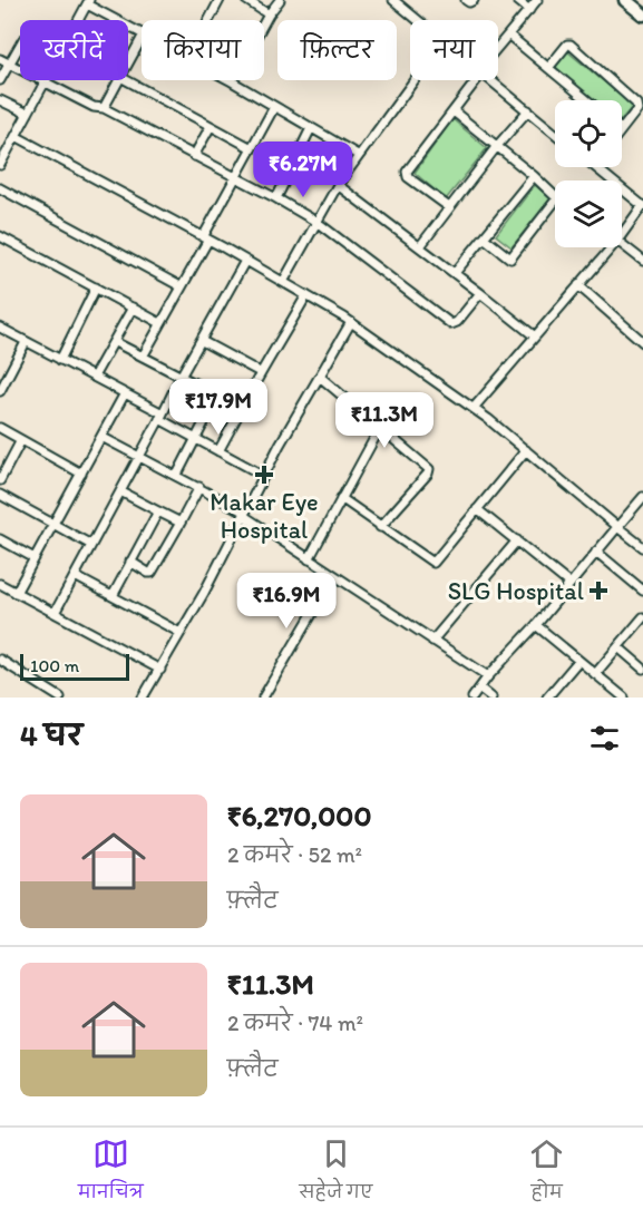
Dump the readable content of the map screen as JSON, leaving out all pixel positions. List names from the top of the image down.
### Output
{
  "places": {
    "health": ["Makar Eye Hospital", "SLG Hospital"]
  },
  "scale_bar": "100 m",
  "page": {
    "chip": [
      "खरीदें",
      "किराया",
      "फ़िल्टर",
      "नया"
    ],
    "price": [
      "₹6.27M",
      "₹17.9M",
      "₹11.3M",
      "₹16.9M"
    ],
    "scale": "100 m",
    "heading": "4 घर",
    "list": [
      {
        "name": "₹6,270,000",
        "note": "2 कमरे · 52 m² · फ़्लैट"
      },
      {
        "name": "₹11.3M",
        "note": "2 कमरे · 74 m² · फ़्लैट"
      }
    ],
    "tabs": ["मानचित्र", "सहेजे गए", "होम"]
  }
}
